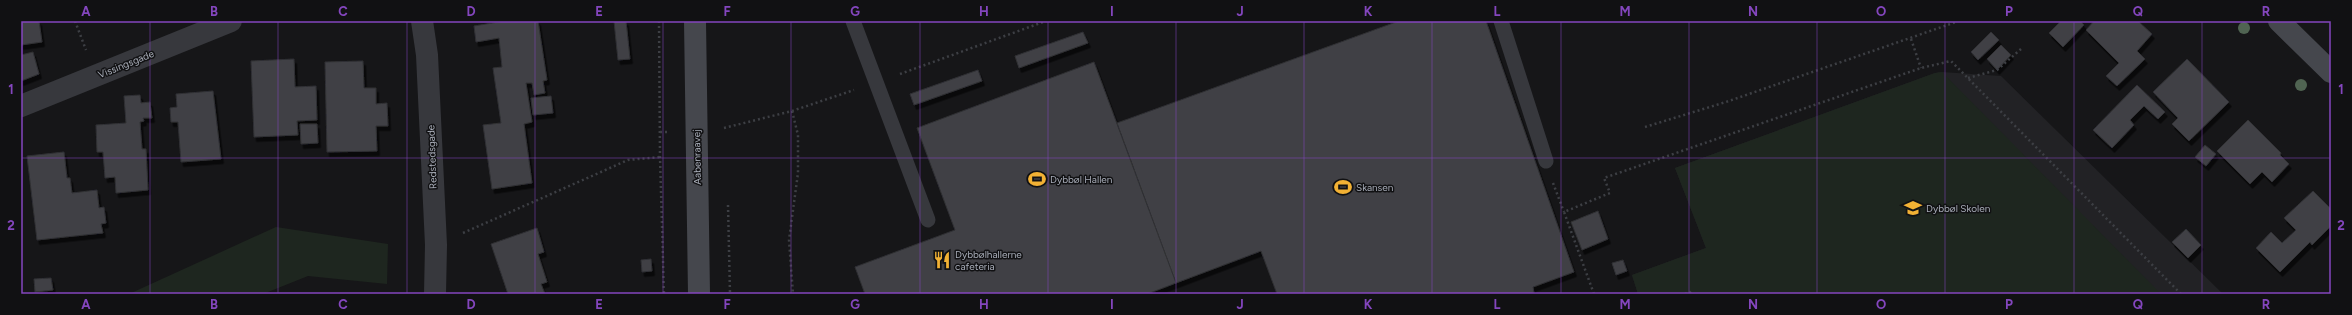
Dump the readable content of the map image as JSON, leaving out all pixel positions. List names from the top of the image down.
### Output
{
  "streets": {
    "street": ["Vissingsgade", "Redstedsgade", "Aabenraavej"]
  },
  "places": {
    "sports": ["Dybbøl Hallen", "Skansen"],
    "school or university": ["Dybbøl Skolen"],
    "restaurant": ["Dybbølhallerne cafeteria"]
  },
  "grid": {
    "columns": [
      "A",
      "B",
      "C",
      "D",
      "E",
      "F",
      "G",
      "H",
      "I",
      "J",
      "K",
      "L",
      "M",
      "N",
      "O",
      "P",
      "Q",
      "R"
    ],
    "rows": ["1", "2"]
  }
}
